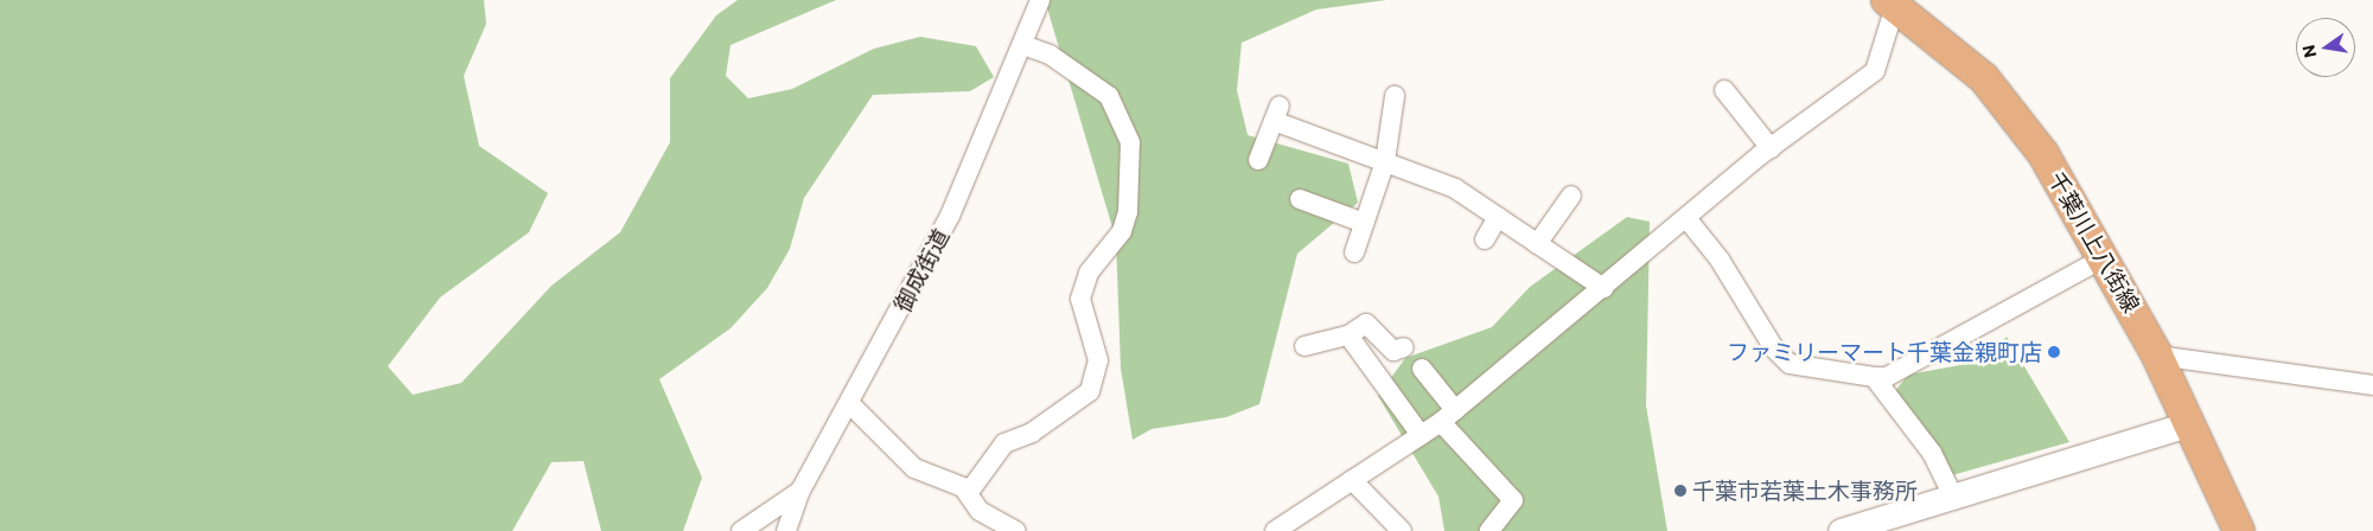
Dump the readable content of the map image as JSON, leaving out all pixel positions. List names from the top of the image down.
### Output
{
  "streets": {
    "main road": ["千葉川上八街線"],
    "street": ["御成街道"]
  },
  "places": ["ファミリーマート千葉金親町店", "千葉市若葉土木事務所"],
  "north": "left"
}
